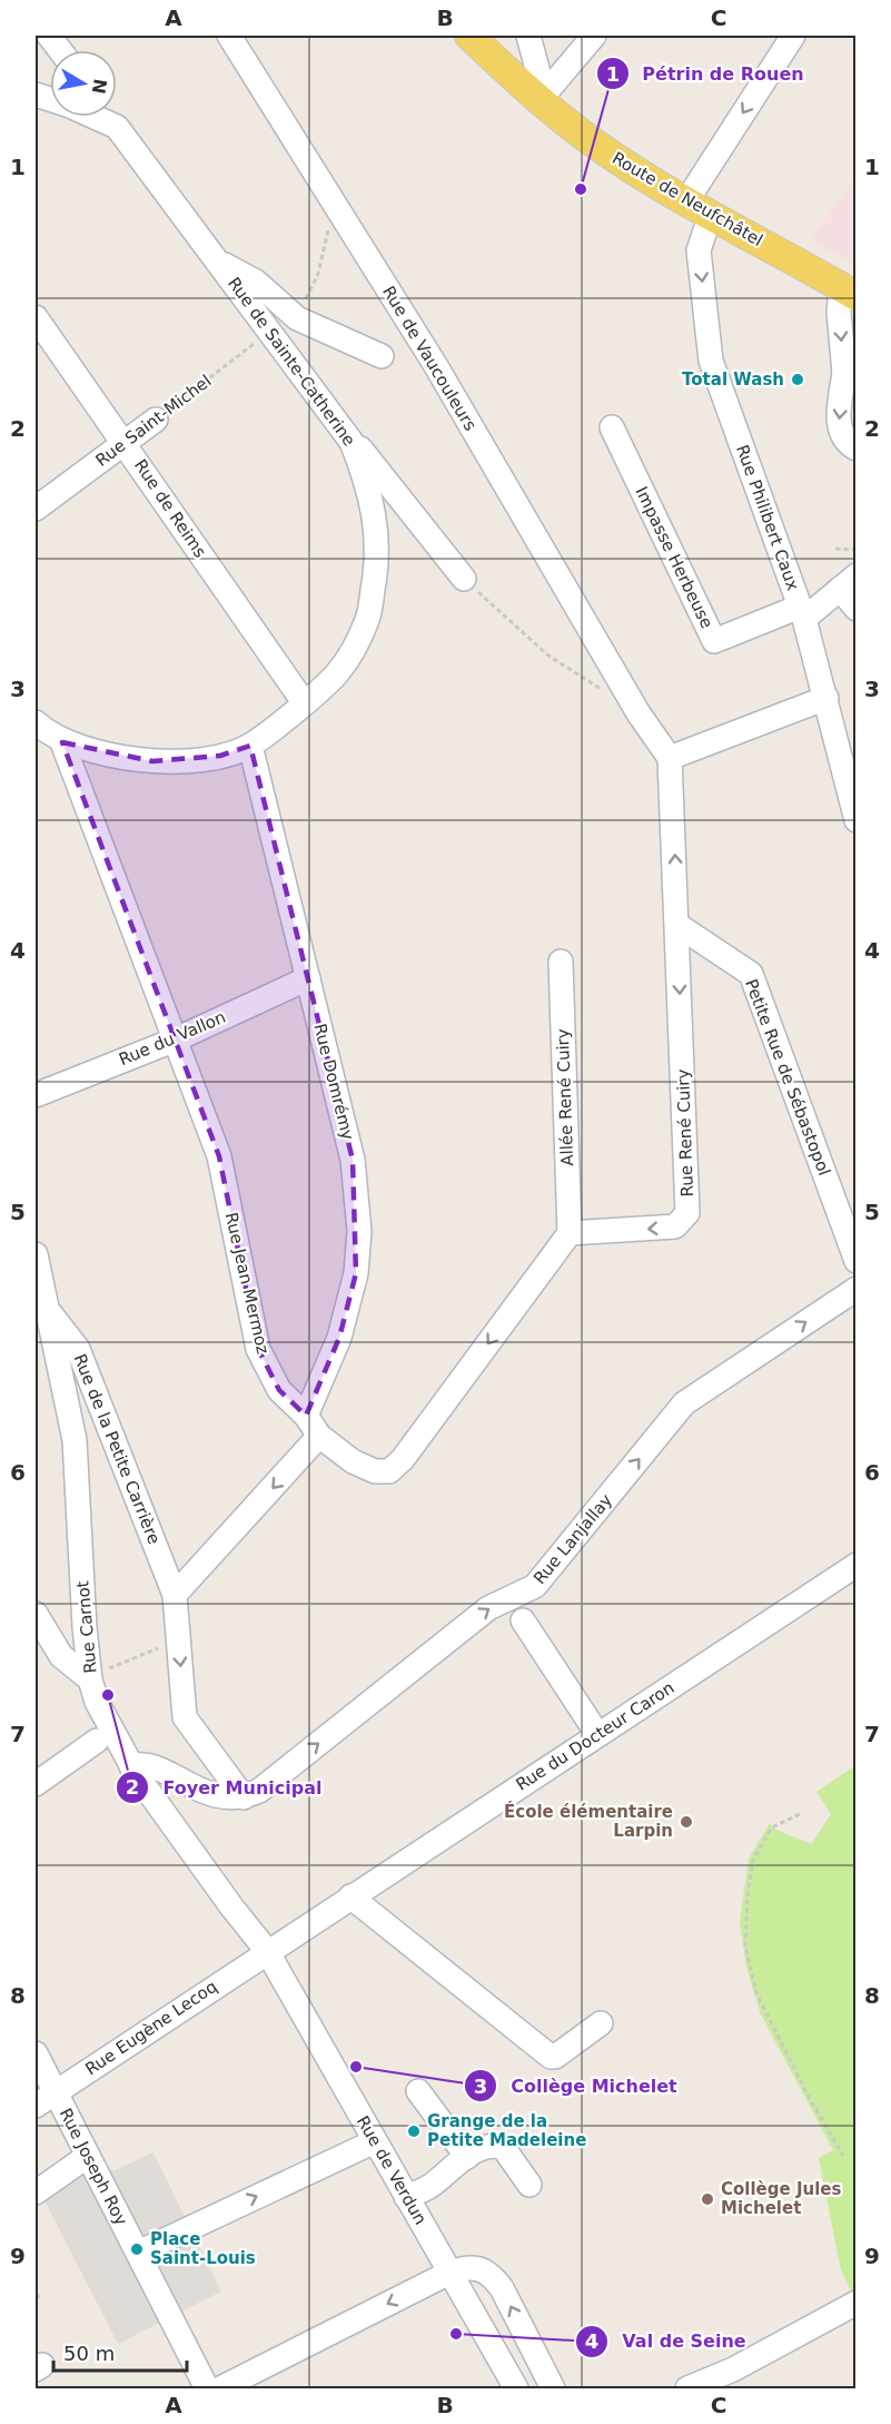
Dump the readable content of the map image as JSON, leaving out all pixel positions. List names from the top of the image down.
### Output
{
  "streets": {
    "main road": ["Route de Neufchâtel"],
    "street": [
      "Rue de Vaucouleurs",
      "Rue de Sainte-Catherine",
      "Rue Saint-Michel",
      "Rue de Reims",
      "Rue Philibert Caux",
      "Impasse Herbeuse",
      "Rue du Vallon",
      "Petite Rue de Sébastopol",
      "Rue Domrémy",
      "Allée René Cuiry",
      "Rue René Cuiry",
      "Rue Jean Mermoz",
      "Rue de la Petite Carrière",
      "Rue Lanjallay",
      "Rue Carnot",
      "Rue du Docteur Caron",
      "Rue Eugène Lecoq",
      "Rue Joseph Roy",
      "Rue de Verdun"
    ]
  },
  "crossings": [
    ["Route de Neufchâtel", "Rue Philibert Caux"],
    ["Rue de Vaucouleurs", "Rue René Cuiry"],
    ["Rue de Sainte-Catherine", "Rue Saint-Michel"],
    ["Rue de Sainte-Catherine", "Rue de Reims"],
    ["Rue de Sainte-Catherine", "Rue Domrémy"],
    ["Rue Saint-Michel", "Rue de Reims"],
    ["Rue Philibert Caux", "Impasse Herbeuse"],
    ["Rue du Vallon", "Rue Domrémy"],
    ["Rue du Vallon", "Rue Jean Mermoz"],
    ["Petite Rue de Sébastopol", "Rue René Cuiry"],
    ["Rue Domrémy", "Rue Jean Mermoz"],
    ["Allée René Cuiry", "Rue René Cuiry"],
    ["Rue de la Petite Carrière", "Rue Carnot"],
    ["Rue Carnot", "Rue du Docteur Caron"],
    ["Rue Carnot", "Rue Eugène Lecoq"],
    ["Rue Carnot", "Rue de Verdun"],
    ["Rue du Docteur Caron", "Rue Eugène Lecoq"],
    ["Rue du Docteur Caron", "Rue de Verdun"],
    ["Rue Eugène Lecoq", "Rue Joseph Roy"],
    ["Rue Eugène Lecoq", "Rue de Verdun"]
  ],
  "one_way": ["Rue Philibert Caux", "Rue Lanjallay"],
  "places": [
    "Pétrin de Rouen",
    "Total Wash",
    "Foyer Municipal",
    "École élémentaire Larpin",
    "Collège Michelet",
    "Grange de la Petite Madeleine",
    "Collège Jules Michelet",
    "Place Saint-Louis",
    "Val de Seine"
  ],
  "scale_bar": "50 m",
  "north": "right",
  "grid": {
    "columns": ["A", "B", "C"],
    "rows": [
      "1",
      "2",
      "3",
      "4",
      "5",
      "6",
      "7",
      "8",
      "9"
    ]
  }
}
